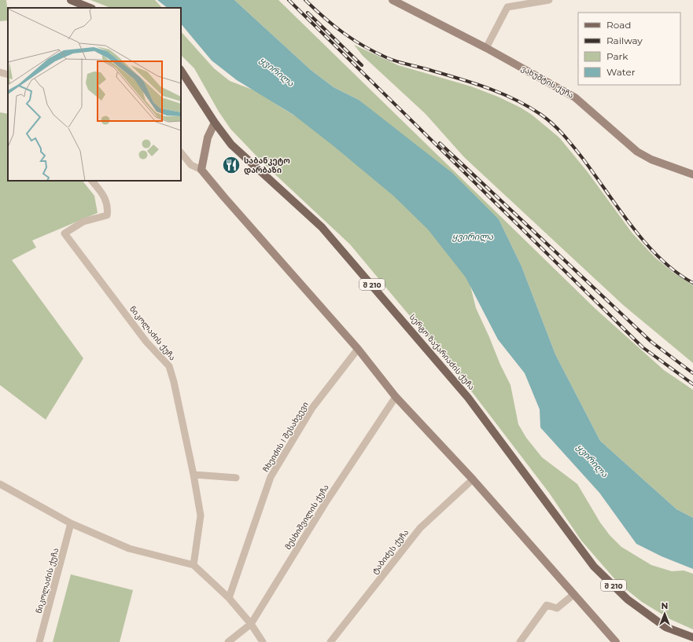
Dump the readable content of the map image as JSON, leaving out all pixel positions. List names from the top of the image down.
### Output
{
  "streets": {
    "main road": ["ვახუშტის ქუჩა", "შ 210", "სერგო ზაქარიაძის ქუჩა"],
    "street": [
      "ნიკოლაძის ქუჩა",
      "ჩხეიძის I შესახვევი",
      "მესხიშვილის ქუჩა",
      "ტაბიძეს ქუჩა"
    ]
  },
  "water": ["ყვირილა"],
  "places": {
    "restaurant": ["საბანკეტო დარბაზი"]
  },
  "legend": [
    "Road",
    "Railway",
    "Park",
    "Water"
  ],
  "north": "top"
}
